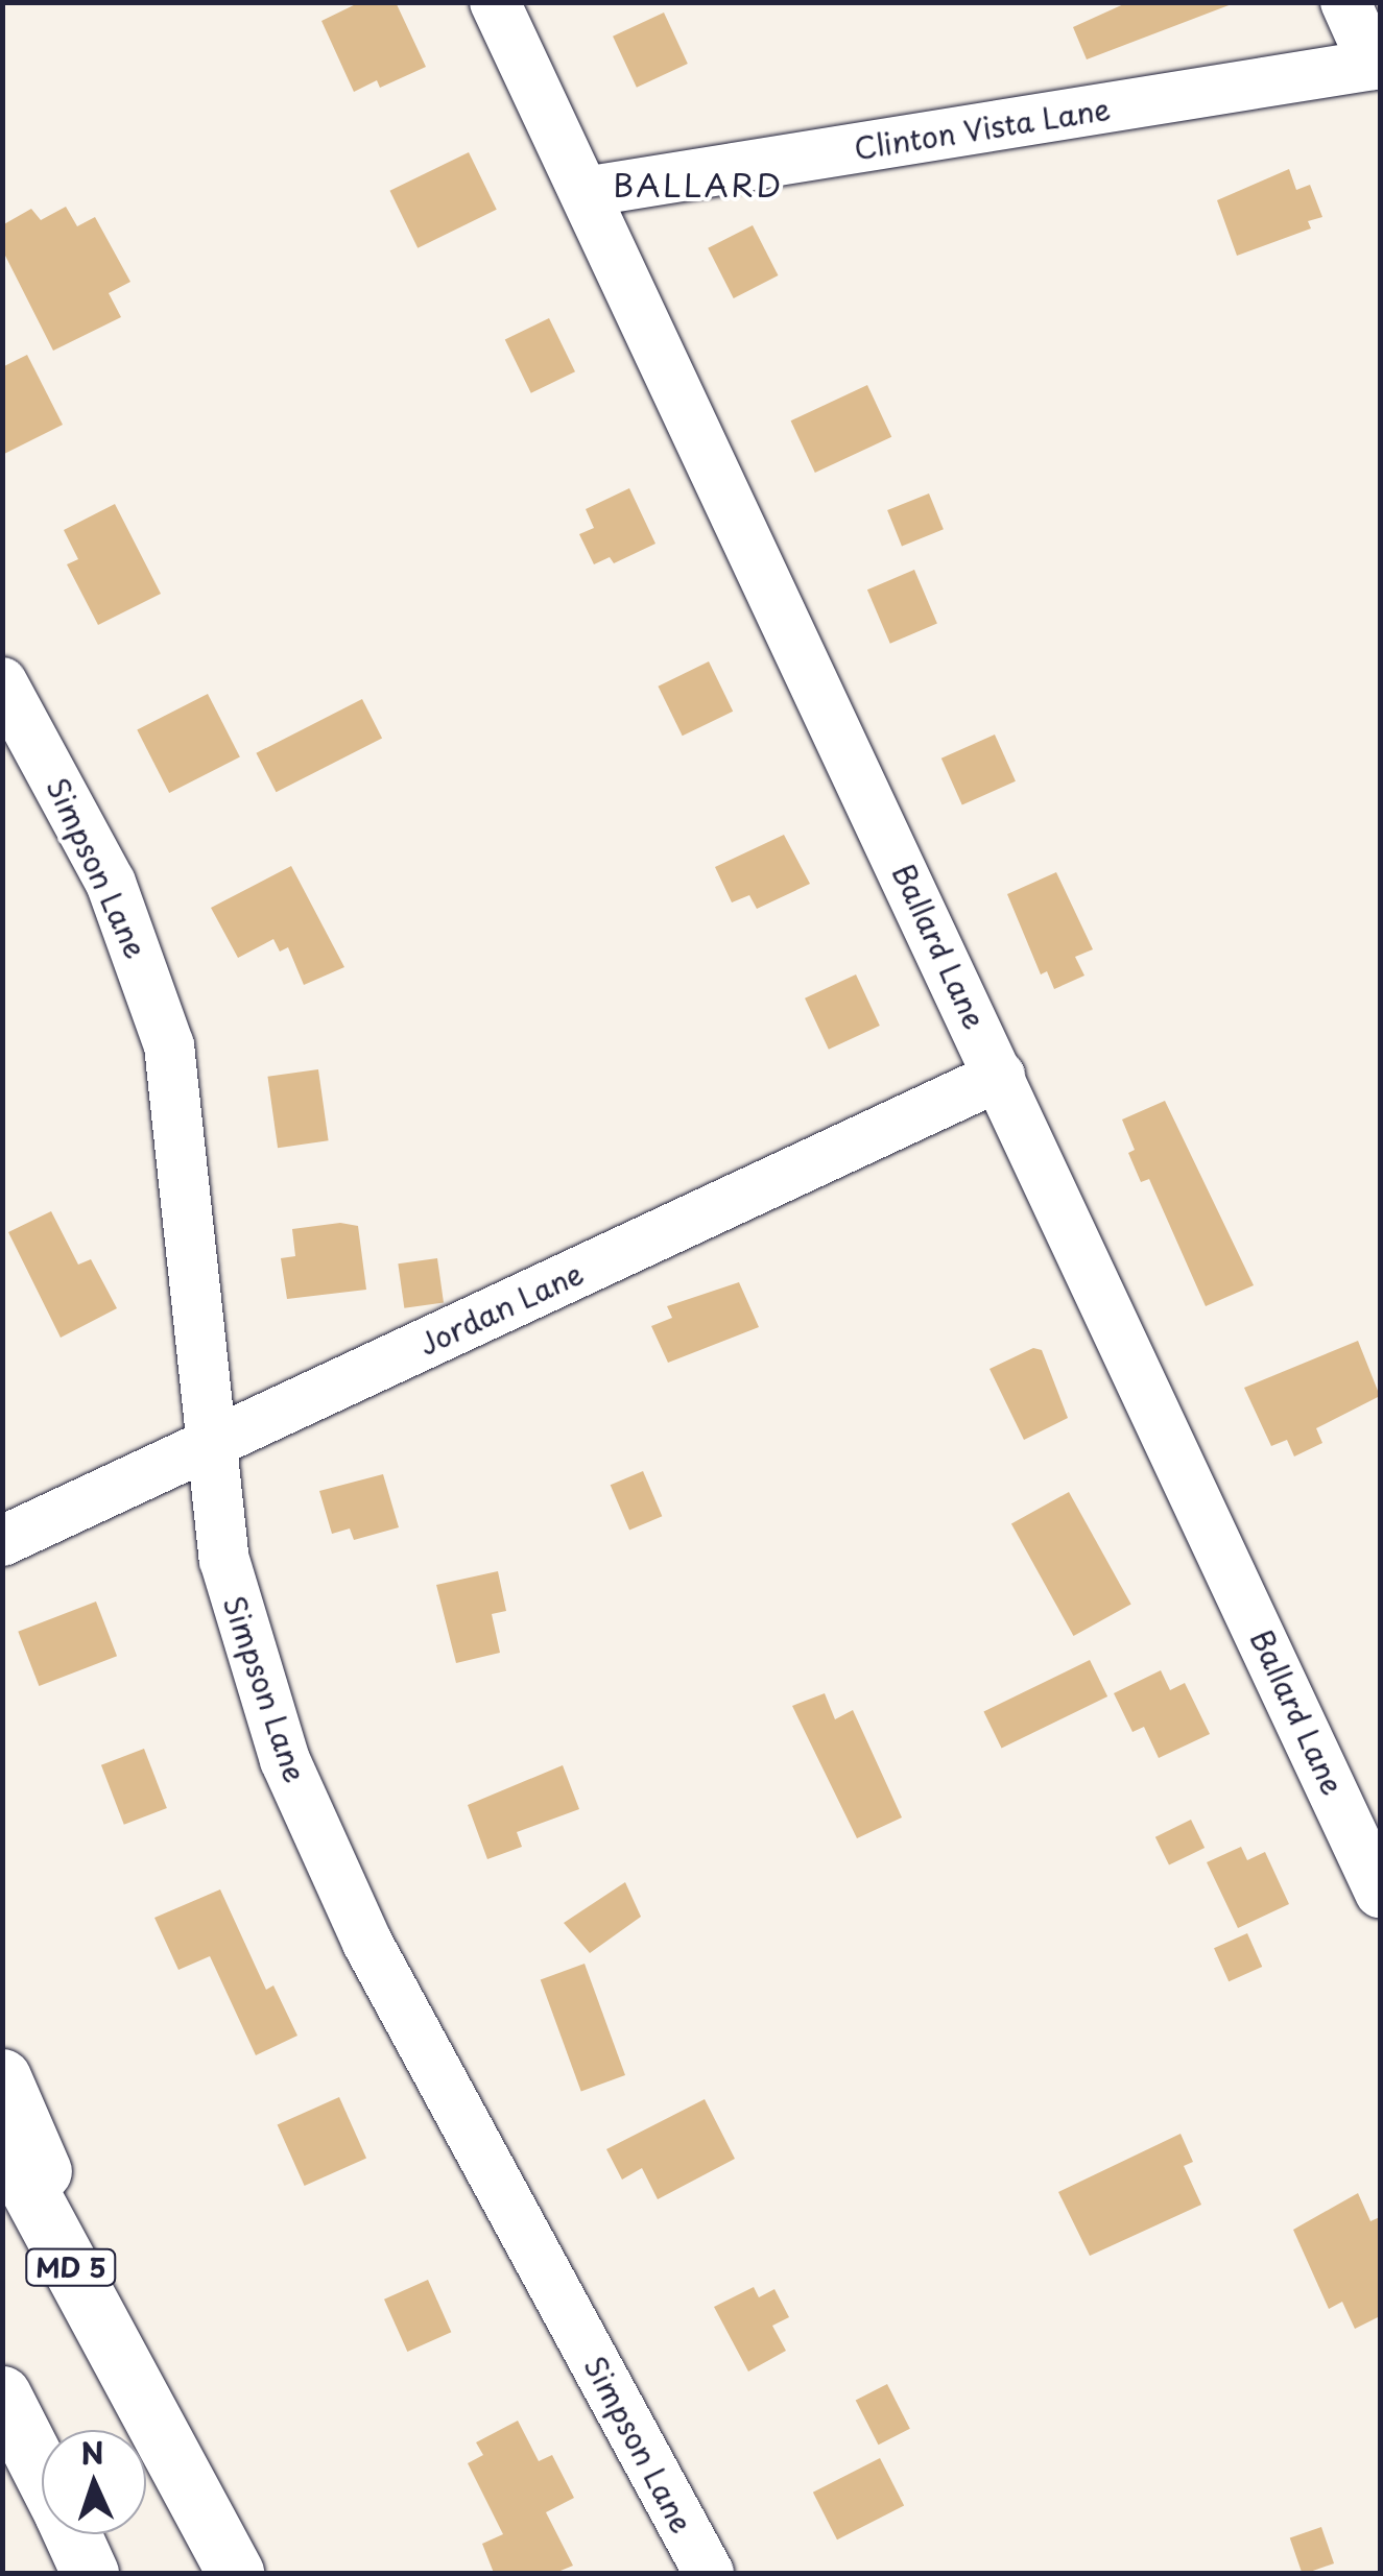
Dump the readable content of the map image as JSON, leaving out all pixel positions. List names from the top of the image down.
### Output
{
  "streets": {
    "highway": ["MD 5"],
    "street": [
      "Clinton Vista Lane",
      "Simpson Lane",
      "Ballard Lane",
      "Jordan Lane"
    ]
  },
  "crossings": [
    ["Clinton Vista Lane", "Ballard Lane"],
    ["Simpson Lane", "Jordan Lane"],
    ["Ballard Lane", "Jordan Lane"]
  ],
  "districts": ["BALLARD"],
  "north": "top"
}
